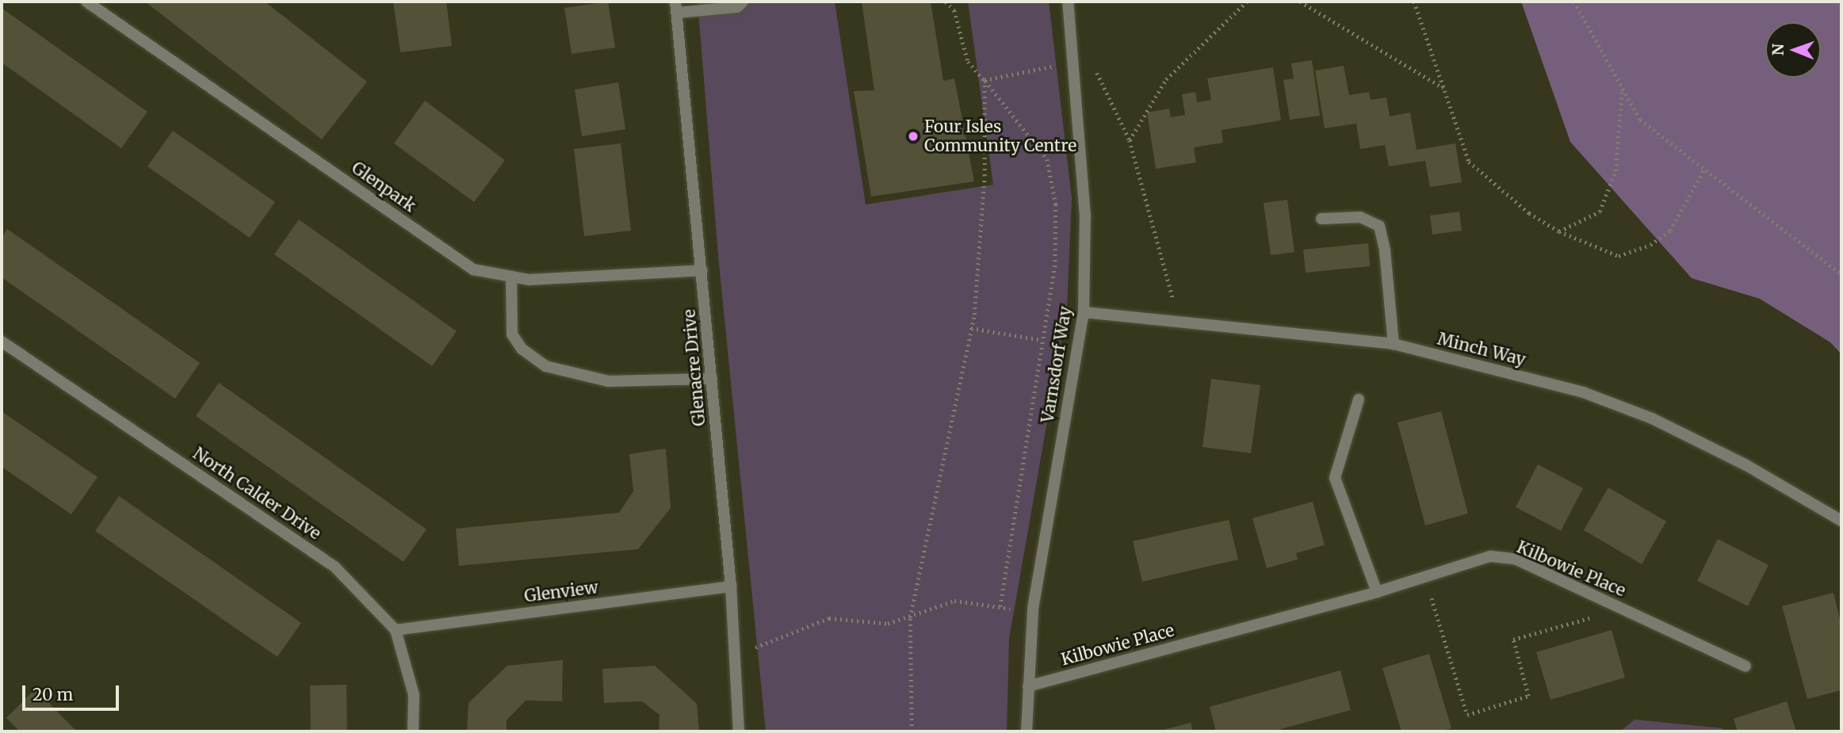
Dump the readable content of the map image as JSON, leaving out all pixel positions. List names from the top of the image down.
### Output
{
  "streets": {
    "street": [
      "Glenpark",
      "Minch Way",
      "Varnsdorf Way",
      "Glenacre Drive",
      "North Calder Drive",
      "Kilbowie Place",
      "Glenview"
    ]
  },
  "crossings": [
    ["Glenpark", "Glenacre Drive"],
    ["Minch Way", "Varnsdorf Way"],
    ["Varnsdorf Way", "Kilbowie Place"],
    ["Glenacre Drive", "Glenview"],
    ["North Calder Drive", "Glenview"]
  ],
  "places": ["Four Isles Community Centre"],
  "scale_bar": "20 m",
  "north": "left"
}
